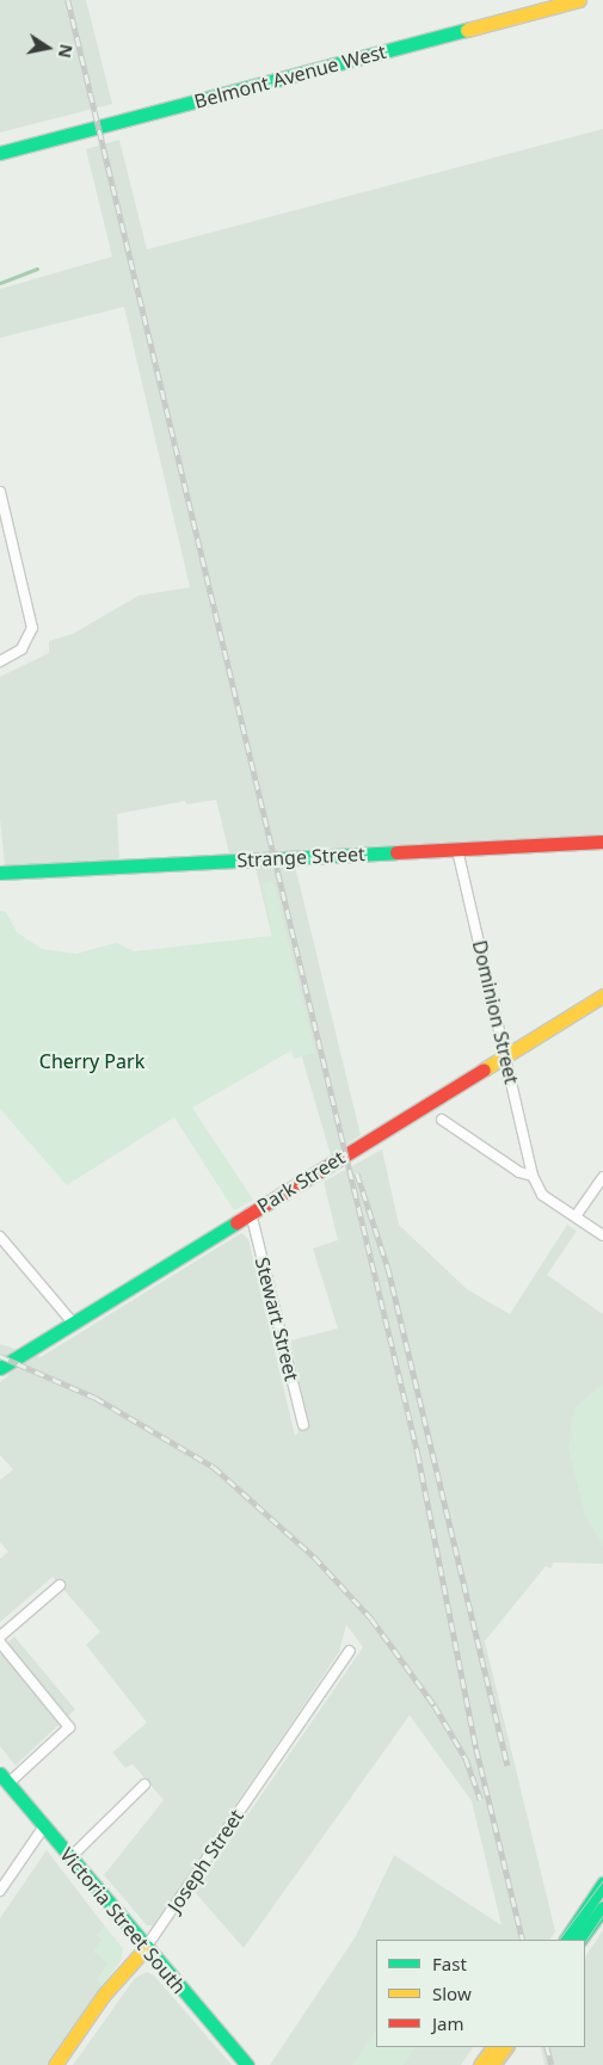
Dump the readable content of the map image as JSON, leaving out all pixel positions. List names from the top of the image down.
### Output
{
  "streets": {
    "street": [
      "Belmont Avenue West",
      "Strange Street",
      "Dominion Street",
      "Park Street",
      "Stewart Street",
      "Joseph Street",
      "Victoria Street South"
    ]
  },
  "crossings": [
    ["Strange Street", "Dominion Street"],
    ["Dominion Street", "Park Street"],
    ["Park Street", "Stewart Street"],
    ["Joseph Street", "Victoria Street South"]
  ],
  "parks": ["Cherry Park"],
  "legend": ["Fast", "Slow", "Jam"],
  "north": "right"
}
